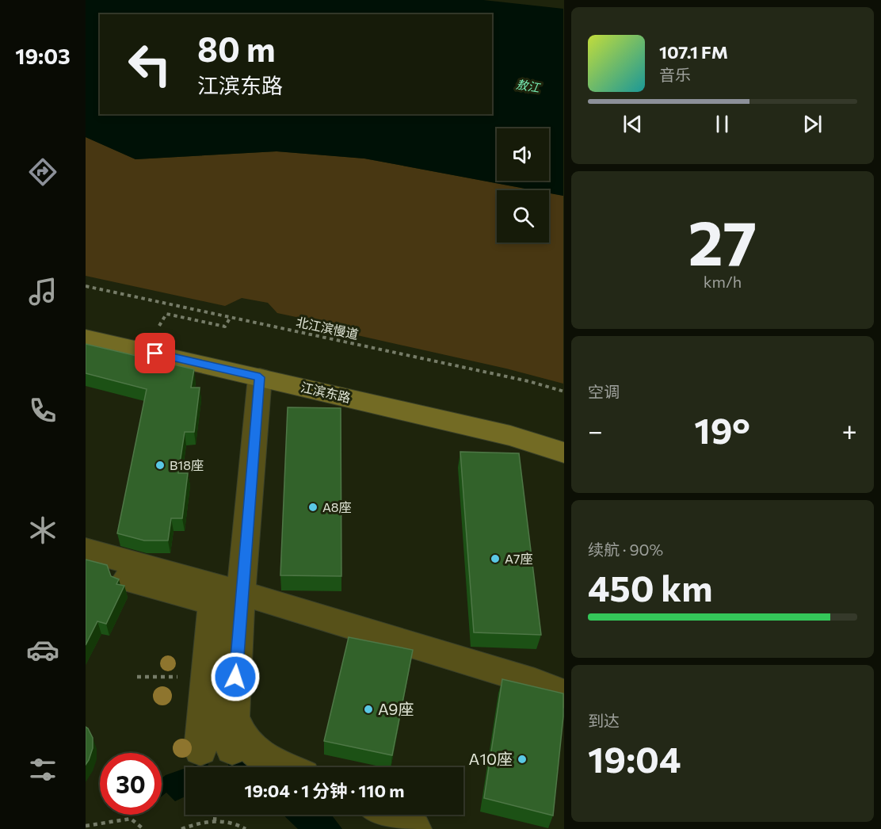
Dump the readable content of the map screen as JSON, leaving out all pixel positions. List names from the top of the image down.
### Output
{
  "streets": {
    "main road": ["江滨东路"],
    "path": ["北江滨慢道"]
  },
  "water": ["敖江"],
  "places": [
    "B18座",
    "A8座",
    "A7座",
    "A9座",
    "A10座"
  ],
  "page": {
    "tabs": "19:03",
    "turn": ["80 m", "江滨东路"],
    "song": ["107.1 FM", "音乐"],
    "tile": [
      ["27", "km/h"],
      "空调",
      ["续航 · 90%", "450 km"],
      ["到达", "19:04"]
    ],
    "heat": ["−", "19°", "+"],
    "limit": "30",
    "trip": "19:04 · 1 分钟 · 110 m"
  }
}
